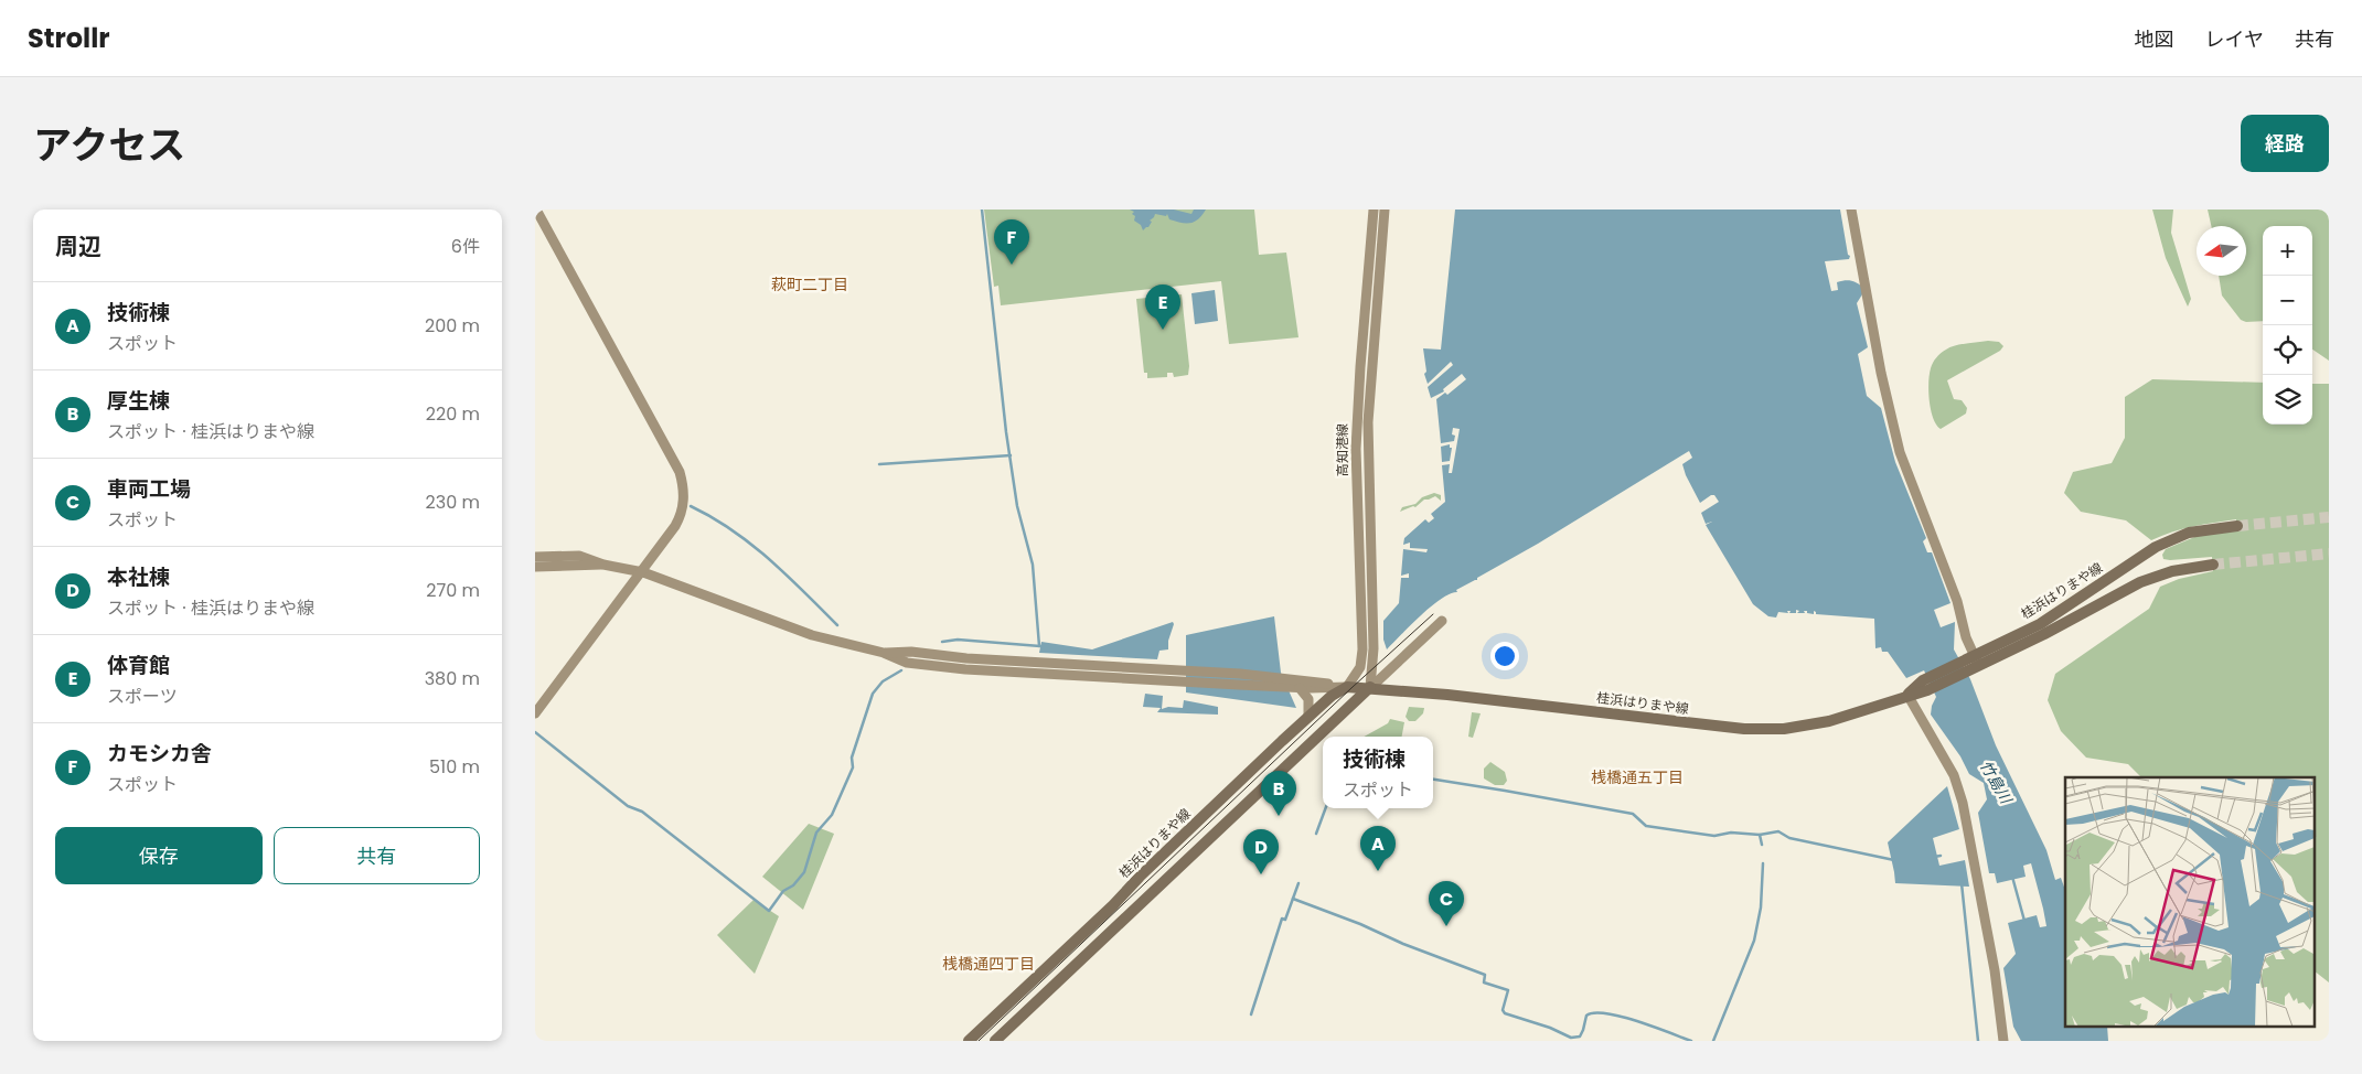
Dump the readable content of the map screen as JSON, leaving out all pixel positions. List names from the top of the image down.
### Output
{
  "streets": {
    "main road": ["桂浜はりまや線"],
    "street": ["高知港線"]
  },
  "crossings": [
    ["高知港線", "桂浜はりまや線"]
  ],
  "districts": ["萩町二丁目", "桟橋通五丁目", "桟橋通四丁目"],
  "water": ["竹島川"],
  "north": "left",
  "page": {
    "header": "Strollr",
    "nav": ["地図", "レイヤ", "共有"],
    "title": "アクセス",
    "buttons": [
      "経路",
      ["保存", "共有"]
    ],
    "heading": ["周辺", "6件"],
    "pins": [
      "F",
      "E",
      "B",
      "A",
      "D",
      "C"
    ],
    "map_buttons": ["+", "−"],
    "list": [
      {
        "mark": "A",
        "name": "技術棟",
        "note": "スポット",
        "value": "200 m"
      },
      {
        "mark": "B",
        "name": "厚生棟",
        "note": "スポット · 桂浜はりまや線",
        "value": "220 m"
      },
      {
        "mark": "C",
        "name": "車両工場",
        "note": "スポット",
        "value": "230 m"
      },
      {
        "mark": "D",
        "name": "本社棟",
        "note": "スポット · 桂浜はりまや線",
        "value": "270 m"
      },
      {
        "mark": "E",
        "name": "体育館",
        "note": "スポーツ",
        "value": "380 m"
      },
      {
        "mark": "F",
        "name": "カモシカ舎",
        "note": "スポット",
        "value": "510 m"
      }
    ],
    "popup": ["技術棟", "スポット"]
  }
}
